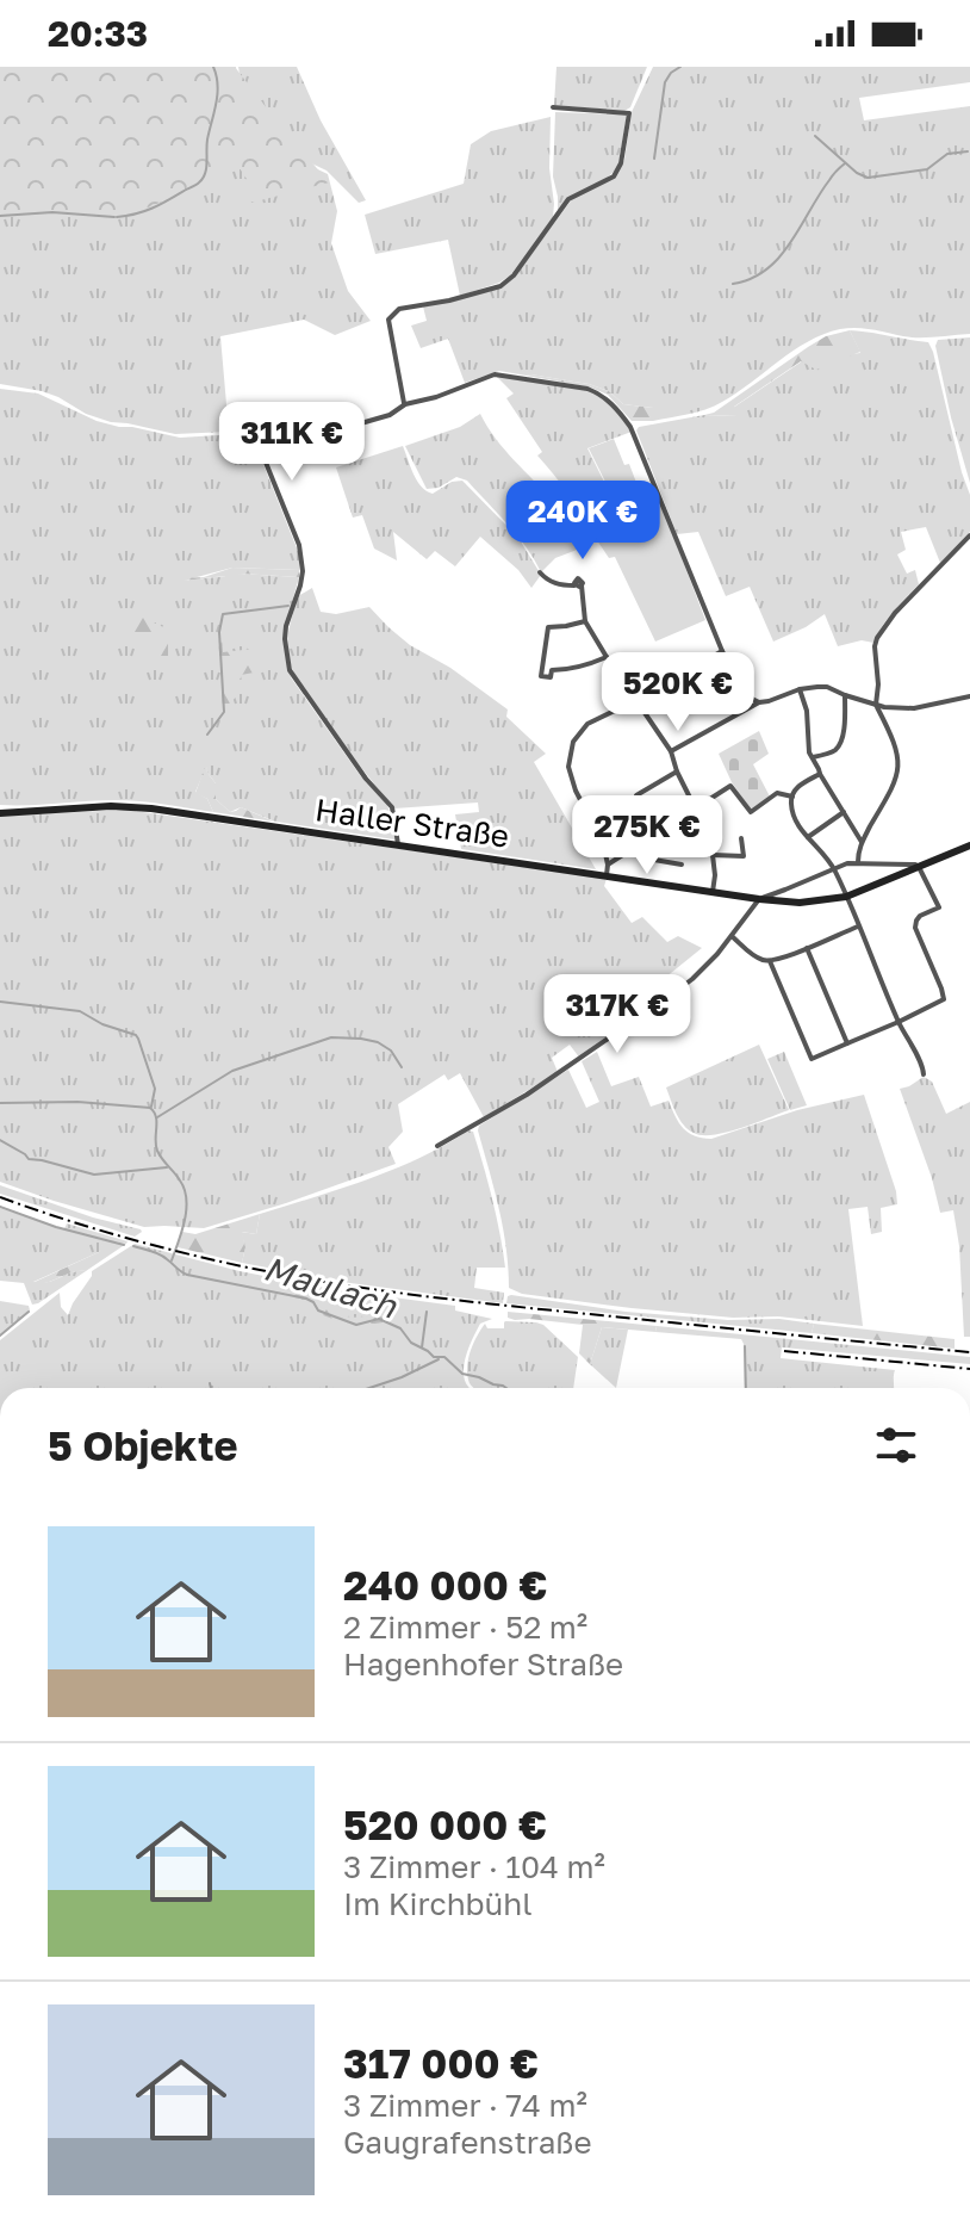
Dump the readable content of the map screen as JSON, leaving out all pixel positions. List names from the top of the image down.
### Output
{
  "streets": {
    "main road": ["Haller Straße"]
  },
  "water": ["Maulach"],
  "page": {
    "status": "20:33",
    "price": [
      "311K €",
      "240K €",
      "520K €",
      "275K €",
      "317K €"
    ],
    "heading": "5 Objekte",
    "list": [
      {
        "name": "240 000 €",
        "note": "2 Zimmer · 52 m² · Hagenhofer Straße"
      },
      {
        "name": "520 000 €",
        "note": "3 Zimmer · 104 m² · Im Kirchbühl"
      },
      {
        "name": "317 000 €",
        "note": "3 Zimmer · 74 m² · Gaugrafenstraße"
      }
    ]
  }
}
